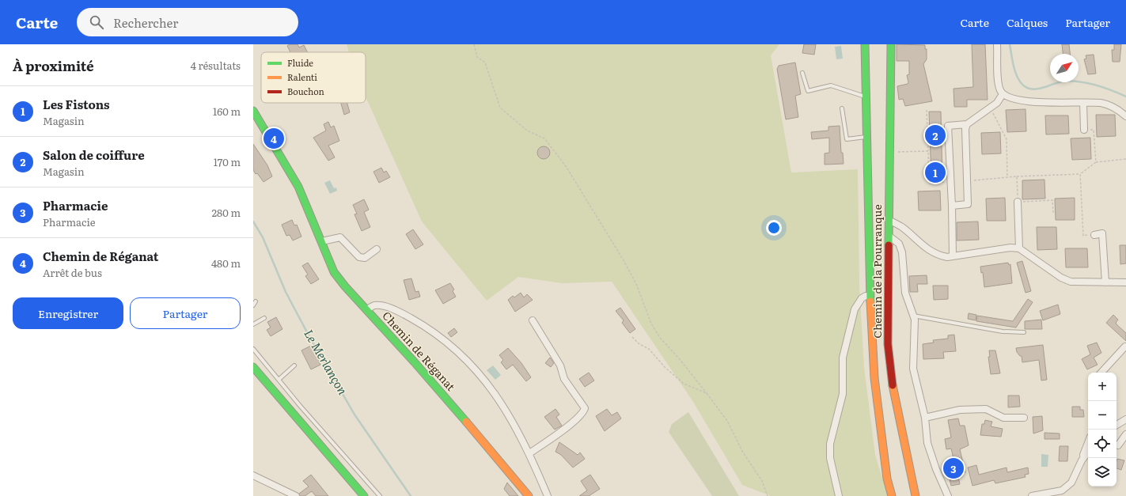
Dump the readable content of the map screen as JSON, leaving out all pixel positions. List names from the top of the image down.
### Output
{
  "streets": {
    "street": ["Chemin de la Pourranque", "Chemin de Réganat"]
  },
  "water": ["Le Merlançon"],
  "legend": ["Fluide", "Ralenti", "Bouchon"],
  "north": "top right",
  "page": {
    "header": "Carte",
    "search": "Rechercher",
    "nav": ["Carte", "Calques", "Partager"],
    "heading": ["À proximité", "4 résultats"],
    "list": [
      {
        "mark": "1",
        "name": "Les Fistons",
        "note": "Magasin",
        "value": "160 m"
      },
      {
        "mark": "2",
        "name": "Salon de coiffure",
        "note": "Magasin",
        "value": "170 m"
      },
      {
        "mark": "3",
        "name": "Pharmacie",
        "note": "Pharmacie",
        "value": "280 m"
      },
      {
        "mark": "4",
        "name": "Chemin de Réganat",
        "note": "Arrêt de bus",
        "value": "480 m"
      }
    ],
    "pins": [
      "2",
      "4",
      "1",
      "3"
    ],
    "buttons": ["Enregistrer", "Partager"],
    "map_buttons": ["+", "−"]
  }
}
